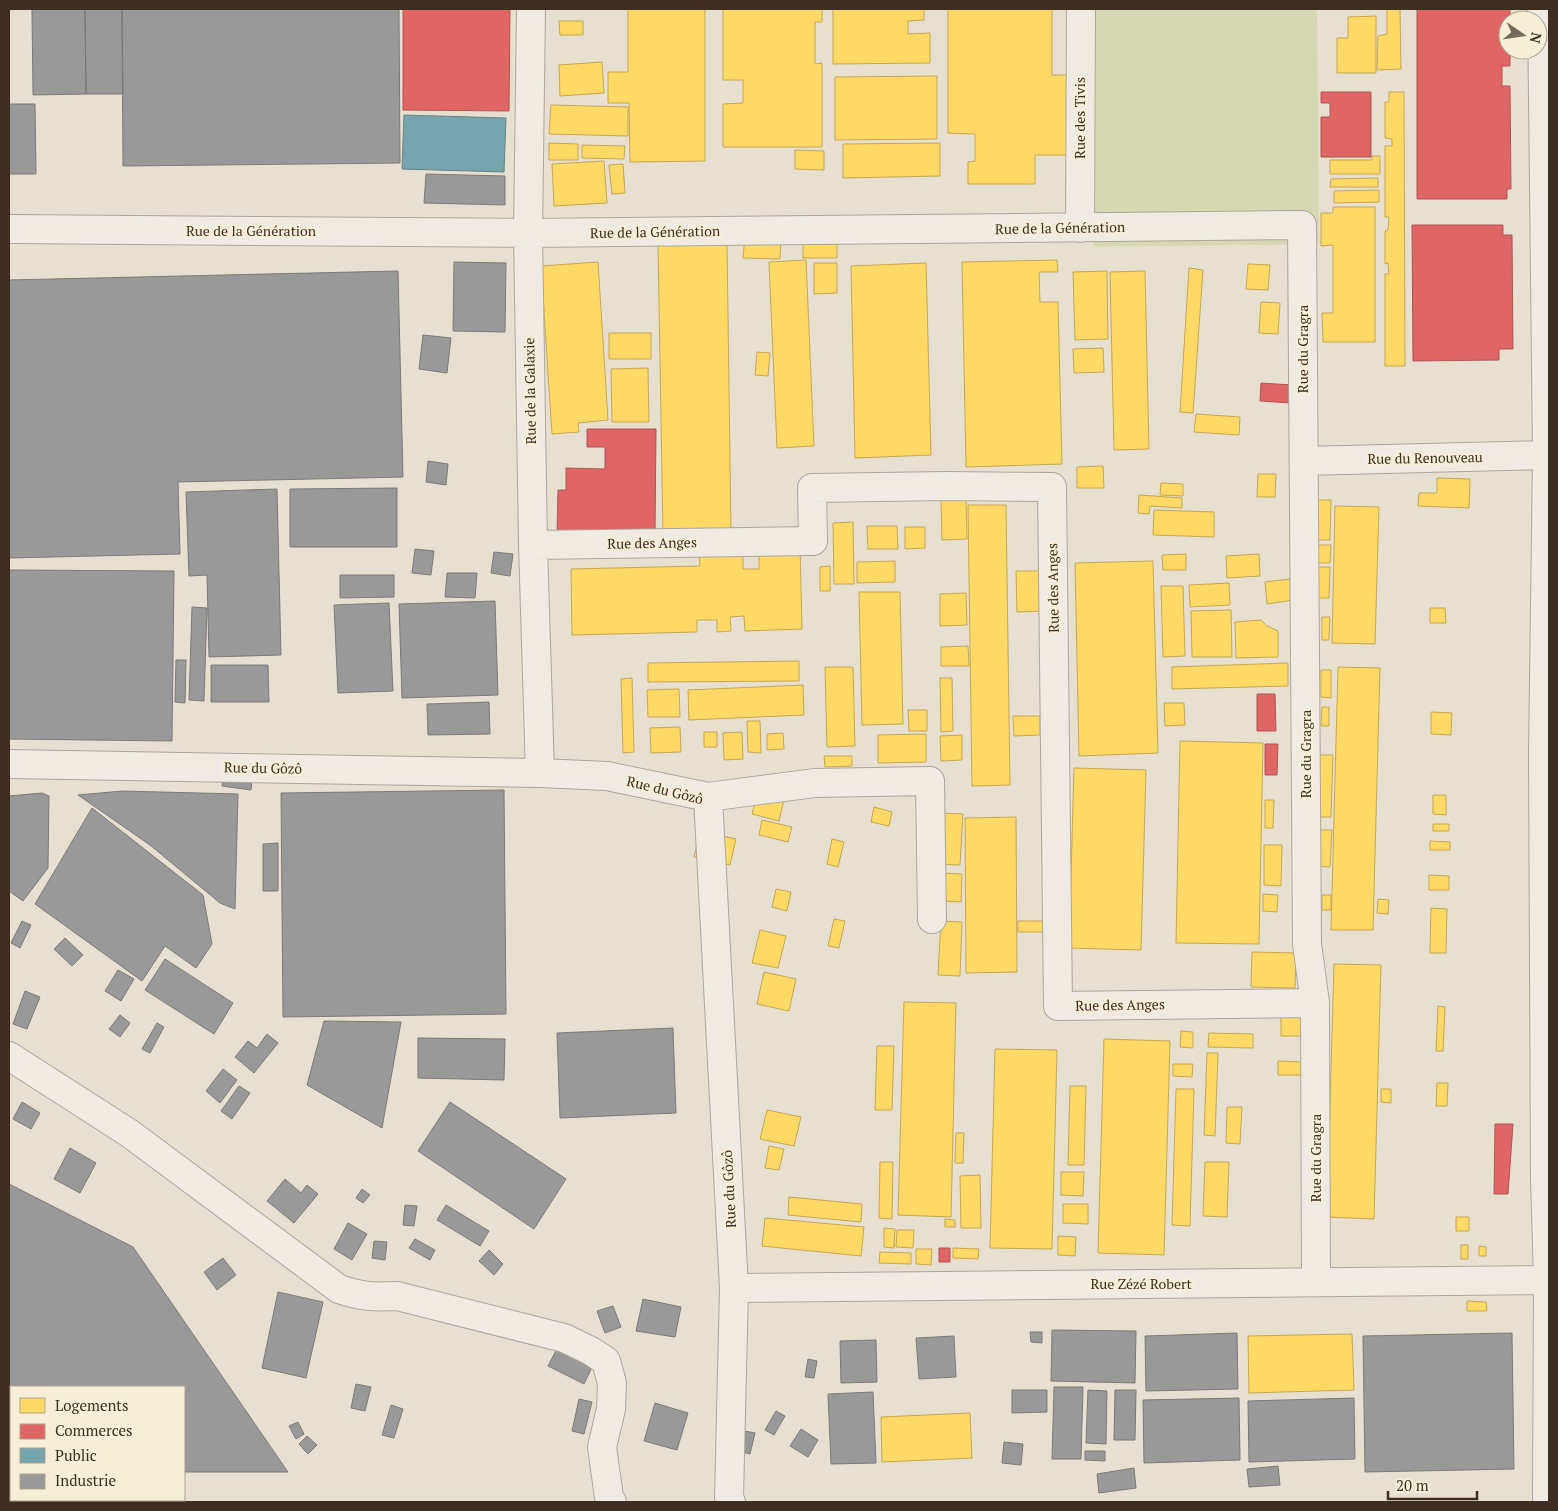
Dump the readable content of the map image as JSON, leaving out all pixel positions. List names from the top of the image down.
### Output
{
  "streets": {
    "street": [
      "Rue des Tivis",
      "Rue de la Génération",
      "Rue du Gragra",
      "Rue de la Galaxie",
      "Rue du Renouveau",
      "Rue des Anges",
      "Rue du Gôzô",
      "Rue Zézé Robert"
    ]
  },
  "crossings": [
    ["Rue des Tivis", "Rue de la Génération"],
    ["Rue de la Génération", "Rue du Gragra"],
    ["Rue de la Génération", "Rue de la Galaxie"],
    ["Rue du Gragra", "Rue du Renouveau"],
    ["Rue du Gragra", "Rue des Anges"],
    ["Rue du Gragra", "Rue Zézé Robert"],
    ["Rue de la Galaxie", "Rue des Anges"],
    ["Rue de la Galaxie", "Rue du Gôzô"],
    ["Rue du Gôzô", "Rue Zézé Robert"]
  ],
  "legend": [
    "Logements",
    "Commerces",
    "Public",
    "Industrie"
  ],
  "scale_bar": "20 m",
  "north": "right"
}
